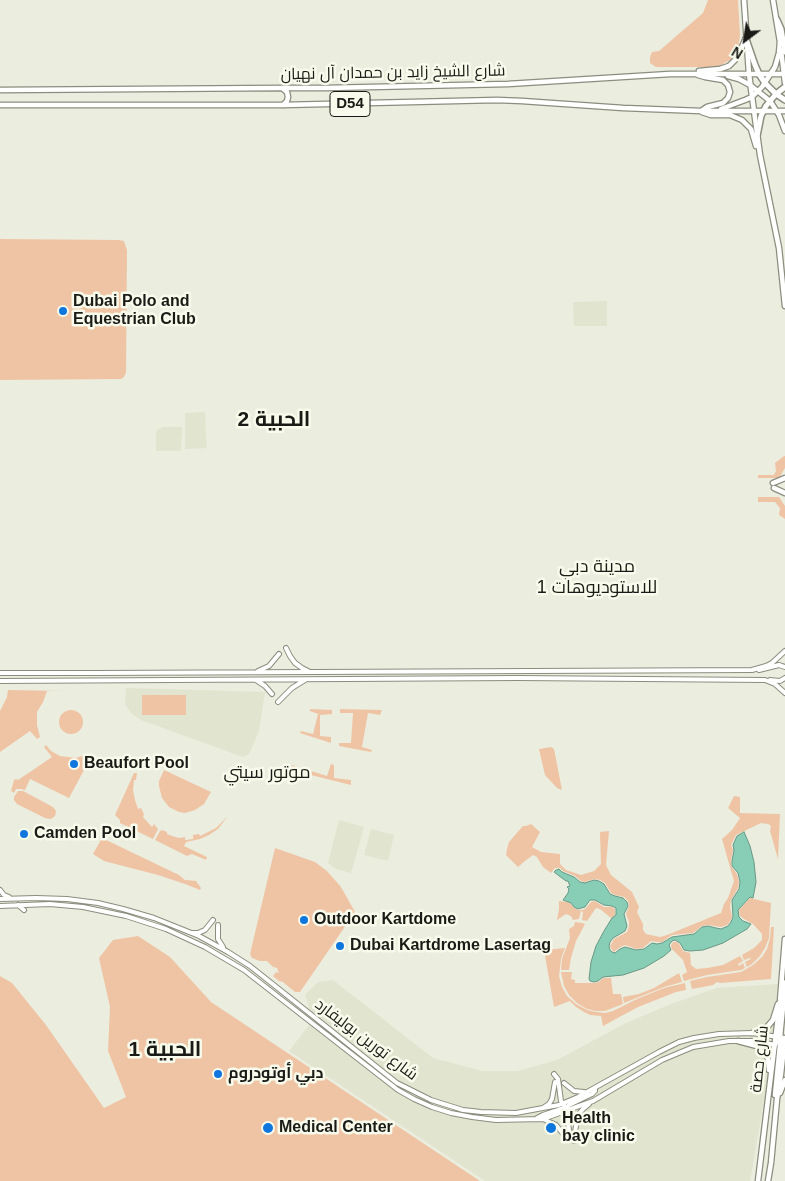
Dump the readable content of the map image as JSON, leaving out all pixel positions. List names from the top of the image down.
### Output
{
  "streets": {
    "main road": [
      "شارع الشيخ زايد بن حمدان آل نهيان",
      "D54",
      "شارع تورين بوليفارد",
      "شارع حصة"
    ]
  },
  "crossings": [
    ["شارع تورين بوليفارد", "شارع حصة"]
  ],
  "districts": [
    "الحبية 2",
    "مدينة دبي للاستوديوهات 1",
    "موتور سيتي",
    "الحبية 1"
  ],
  "places": [
    "Dubai Polo and Equestrian Club",
    "Beaufort Pool",
    "Camden Pool",
    "Outdoor Kartdome",
    "Dubai Kartdrome Lasertag",
    "دبي أوتودروم",
    "Medical Center",
    "Health bay clinic"
  ],
  "north": "bottom left"
}
